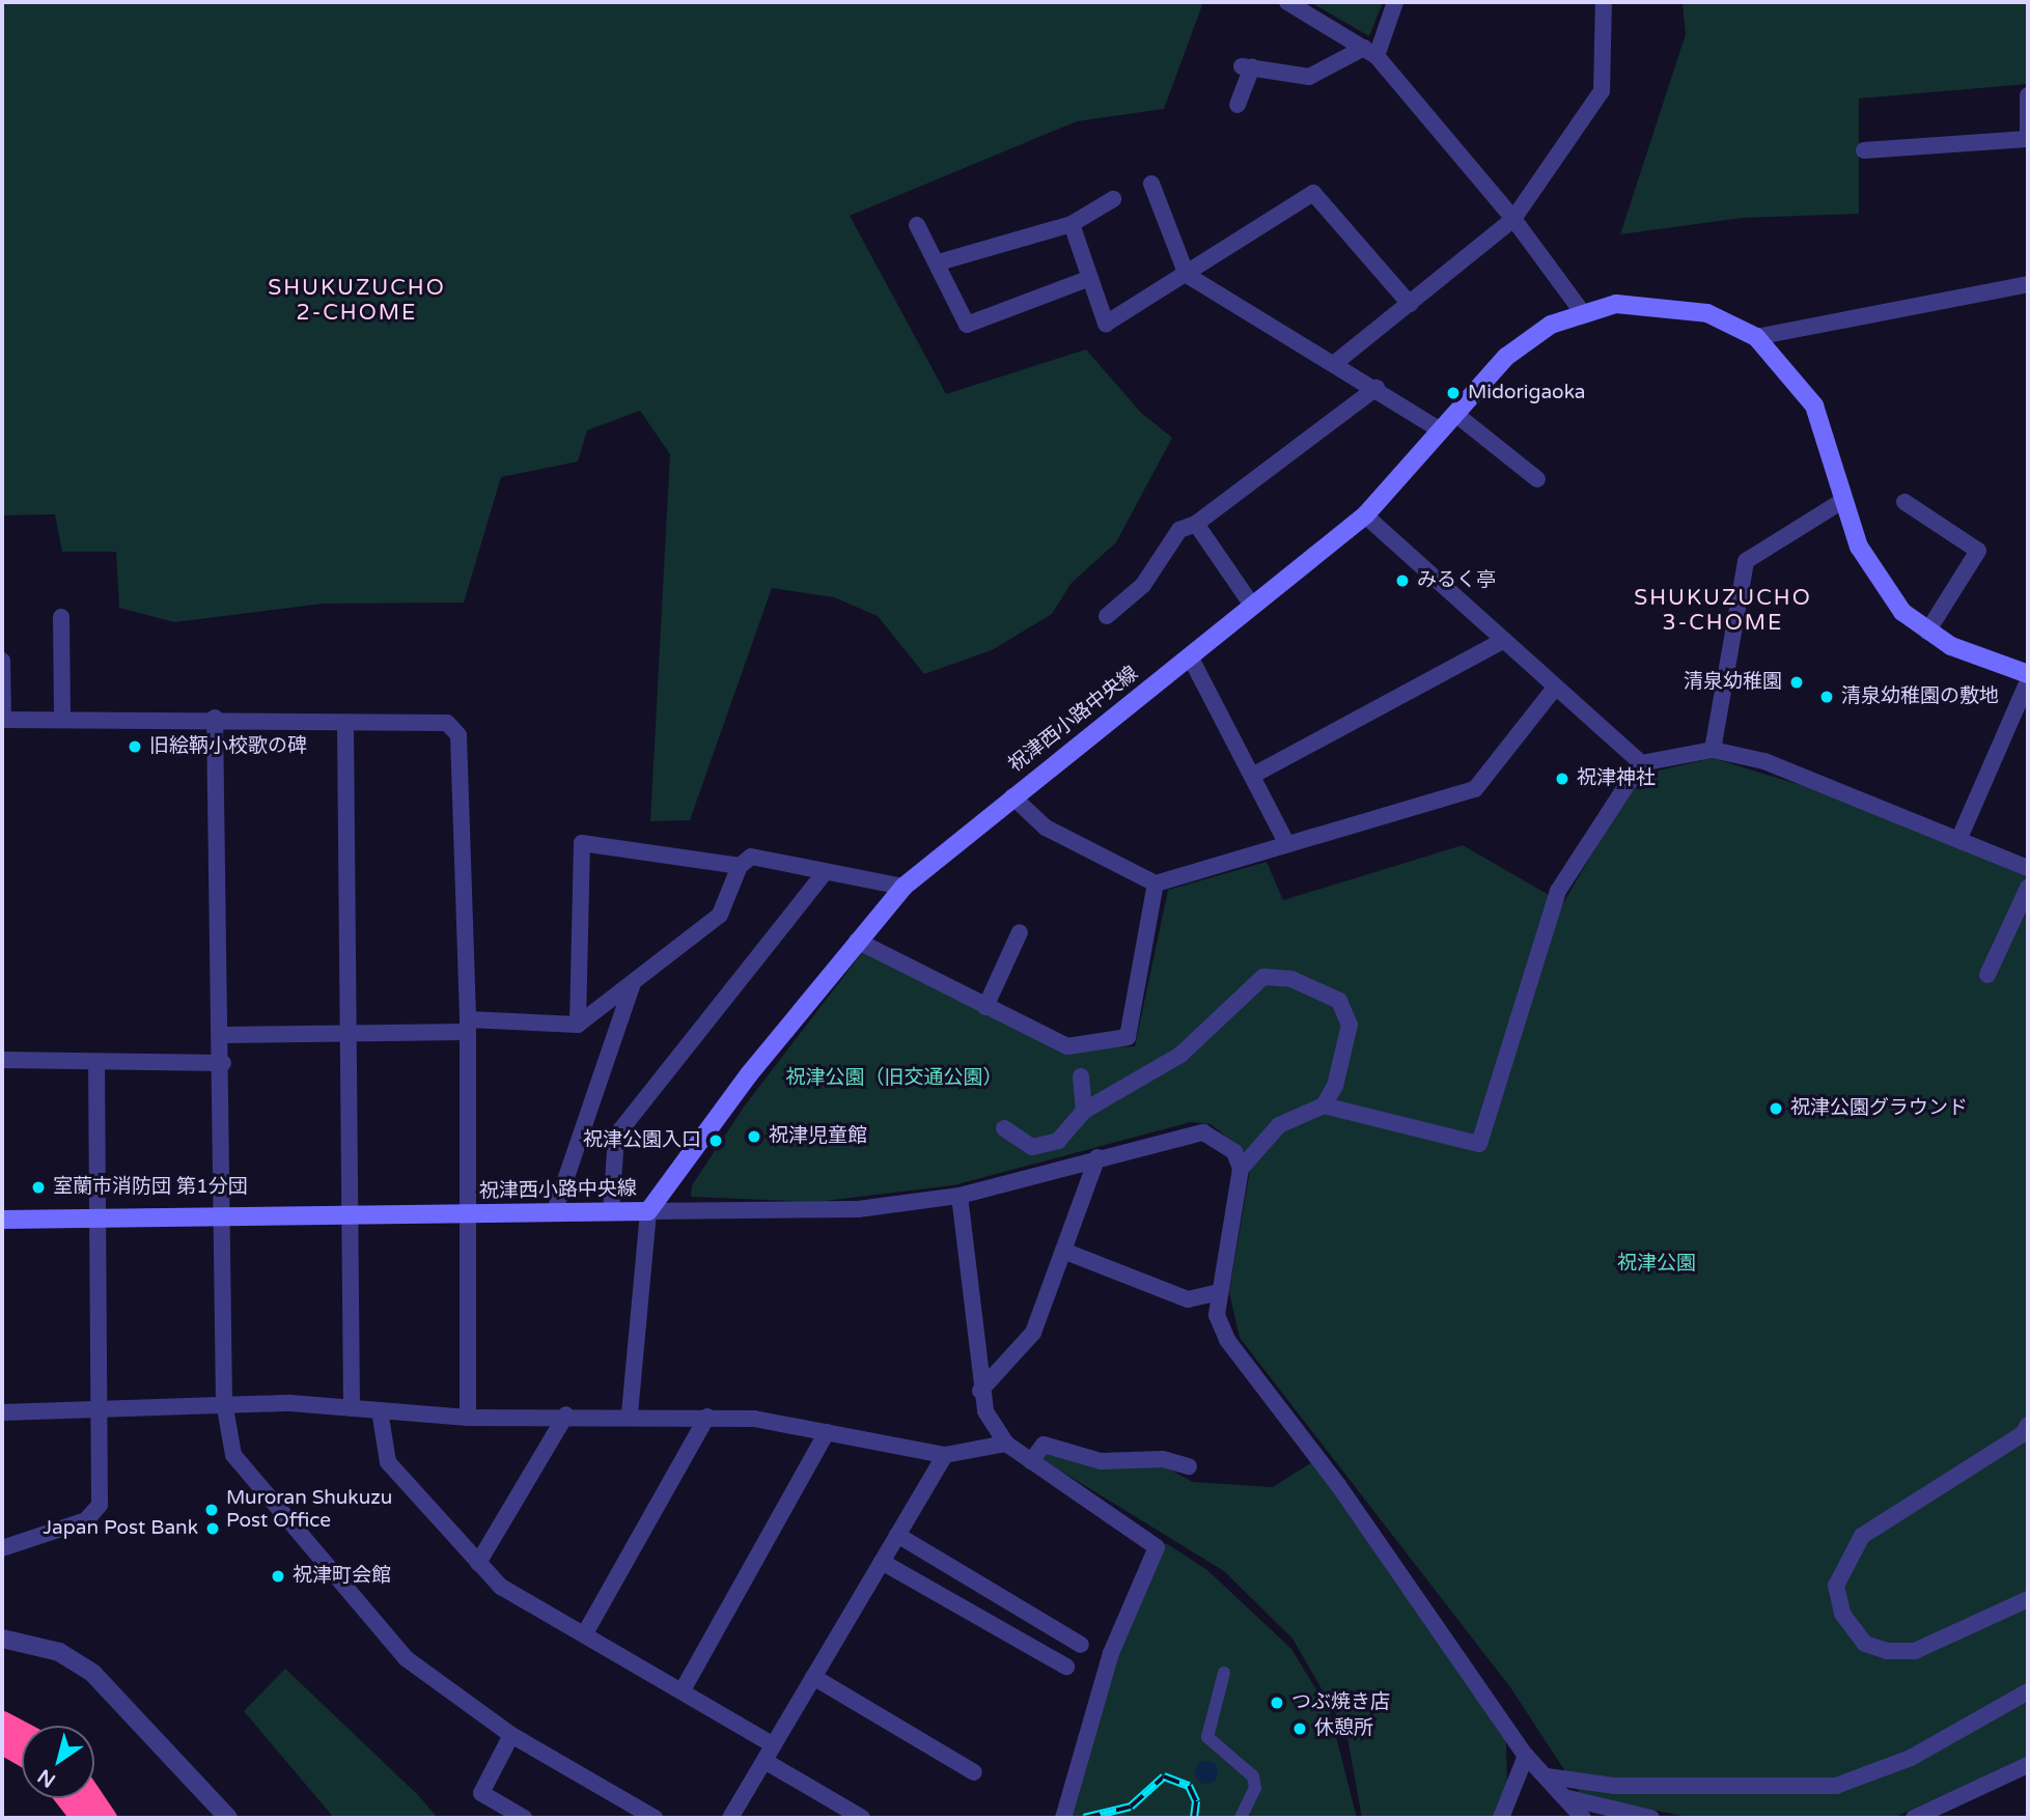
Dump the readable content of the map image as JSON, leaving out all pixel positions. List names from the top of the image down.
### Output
{
  "streets": {
    "main road": ["祝津西小路中央線"]
  },
  "districts": ["SHUKUZUCHO 2-CHOME", "SHUKUZUCHO 3-CHOME"],
  "parks": ["祝津公園（旧交通公園）", "祝津公園"],
  "places": [
    "Midorigaoka",
    "みるく亭",
    "清泉幼稚園",
    "清泉幼稚園の敷地",
    "旧絵鞆小校歌の碑",
    "祝津神社",
    "祝津公園グラウンド",
    "祝津児童館",
    "祝津公園入口",
    "室蘭市消防団 第1分団",
    "Muroran Shukuzu Post Office",
    "Japan Post Bank",
    "祝津町会館",
    "つぶ焼き店",
    "休憩所"
  ],
  "north": "bottom left"
}
